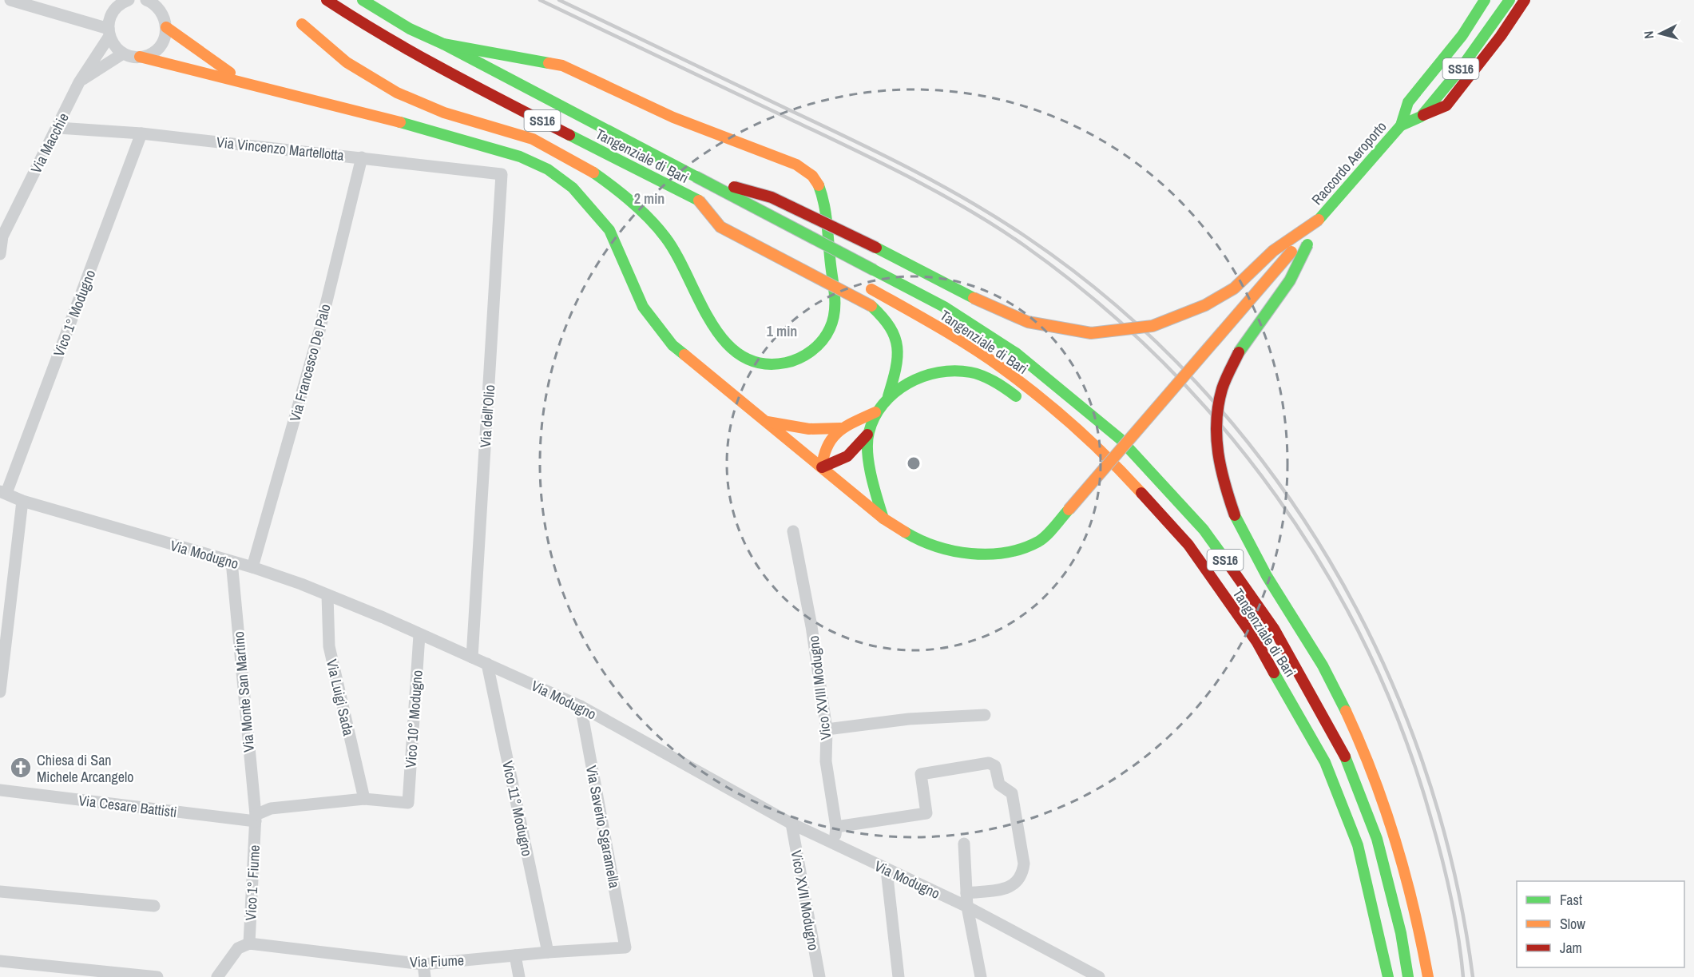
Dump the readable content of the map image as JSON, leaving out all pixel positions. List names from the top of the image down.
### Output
{
  "streets": {
    "main road": ["SS16", "Tangenziale di Bari", "Raccordo Aeroporto"],
    "street": [
      "Via Macchie",
      "Via Vincenzo Martellotta",
      "Vico 1° Modugno",
      "Via Francesco De Palo",
      "Via dell'Olio",
      "Via Modugno",
      "Vico XVIII Modugno",
      "Via Monte San Martino",
      "Via Luigi Sada",
      "Vico 10° Modugno",
      "Via Cesare Battisti",
      "Vico 11° Modugno",
      "Via Saverio Sgaramella",
      "Vico 1° Fiume",
      "Vico XVII Modugno",
      "Via Fiume"
    ]
  },
  "crossings": [
    ["Via Macchie", "Via Vincenzo Martellotta"],
    ["Via Vincenzo Martellotta", "Vico 1° Modugno"],
    ["Via Vincenzo Martellotta", "Via Francesco De Palo"],
    ["Via Vincenzo Martellotta", "Via dell'Olio"],
    ["Vico 1° Modugno", "Via Modugno"],
    ["Via Francesco De Palo", "Via Modugno"],
    ["Via dell'Olio", "Via Modugno"],
    ["Via Modugno", "Vico XVIII Modugno"],
    ["Via Modugno", "Via Monte San Martino"],
    ["Via Modugno", "Via Luigi Sada"],
    ["Via Modugno", "Vico 10° Modugno"],
    ["Via Modugno", "Vico 11° Modugno"],
    ["Via Modugno", "Via Saverio Sgaramella"],
    ["Via Modugno", "Vico XVII Modugno"],
    ["Via Monte San Martino", "Via Cesare Battisti"],
    ["Via Monte San Martino", "Vico 1° Fiume"],
    ["Via Luigi Sada", "Via Cesare Battisti"],
    ["Vico 10° Modugno", "Via Cesare Battisti"],
    ["Via Cesare Battisti", "Vico 1° Fiume"],
    ["Vico 11° Modugno", "Via Fiume"],
    ["Via Saverio Sgaramella", "Via Fiume"],
    ["Vico 1° Fiume", "Via Fiume"]
  ],
  "places": {
    "church": ["Chiesa di San Michele Arcangelo"]
  },
  "legend": ["Fast", "Slow", "Jam"],
  "north": "left",
  "rings": ["2 min", "1 min"]
}
